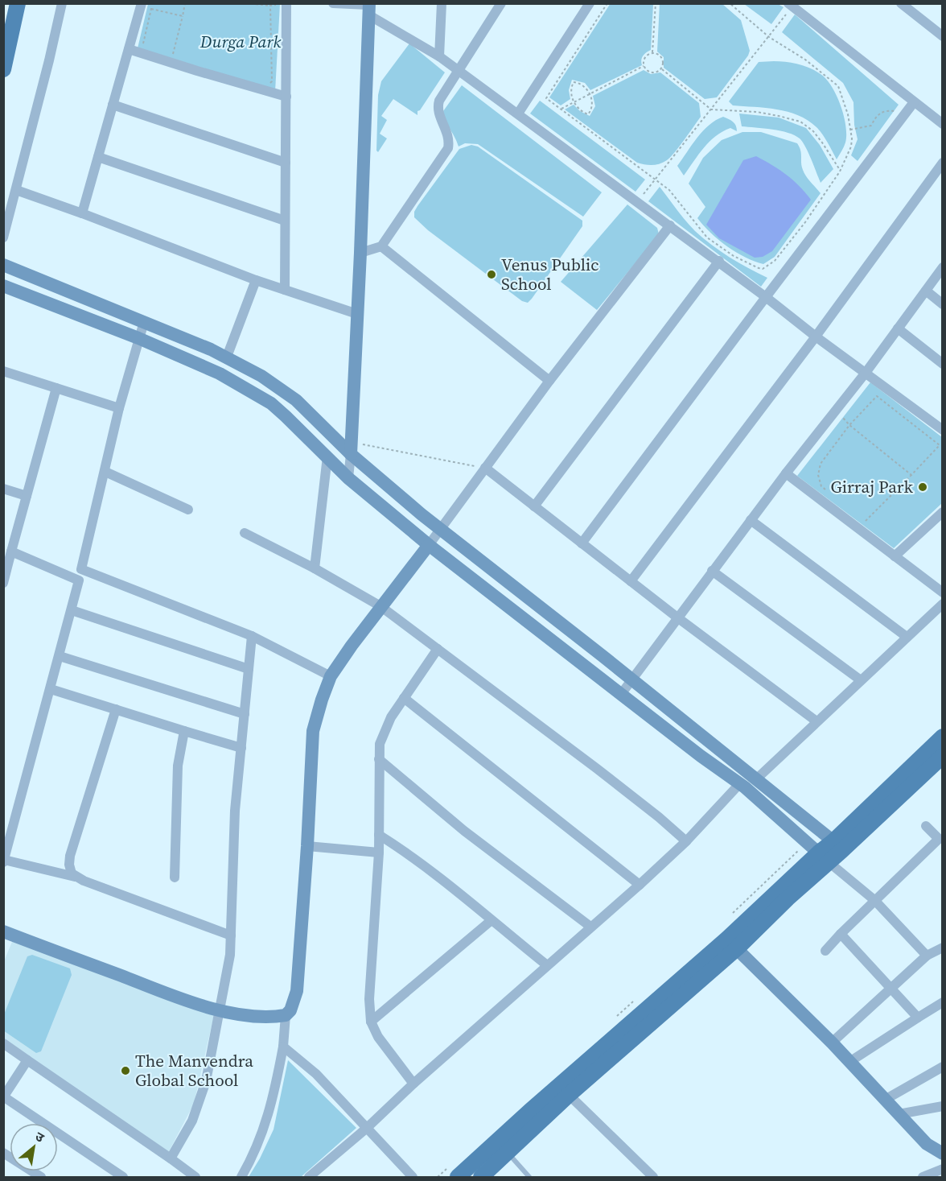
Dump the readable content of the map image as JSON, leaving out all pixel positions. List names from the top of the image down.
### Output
{
  "parks": ["Durga Park"],
  "places": ["Venus Public School", "Girraj Park", "The Manvendra Global School"],
  "north": "top right"
}
